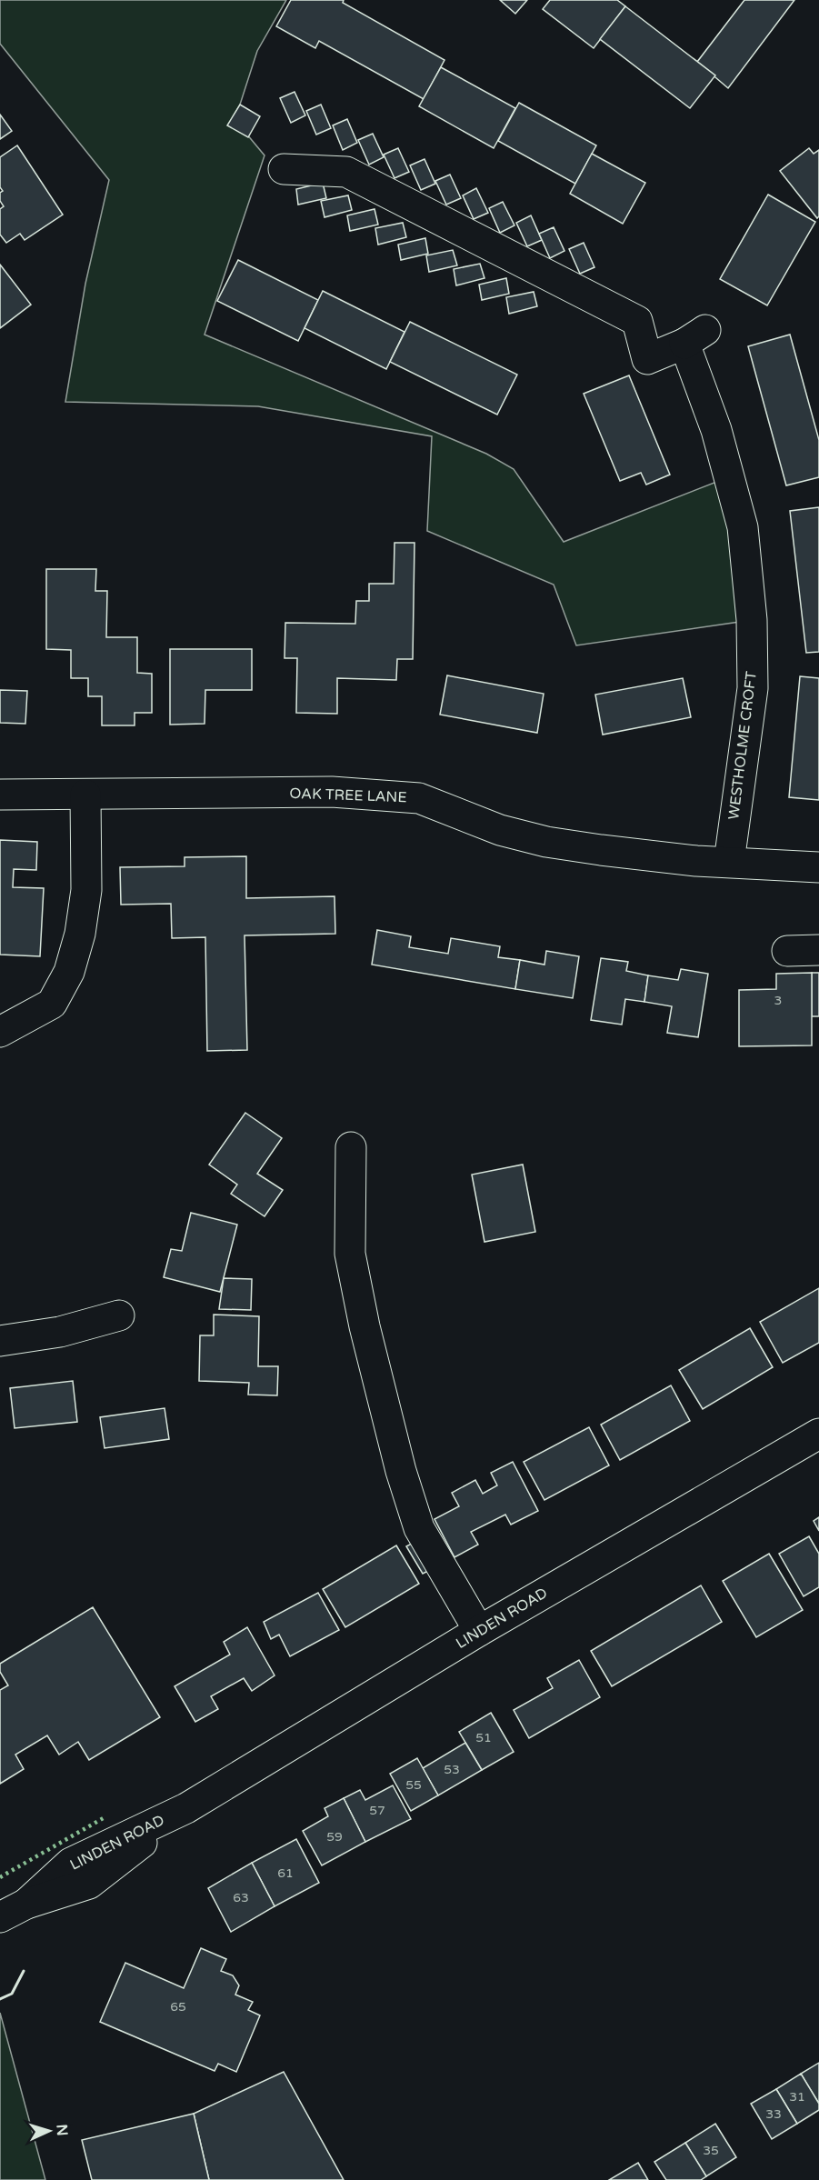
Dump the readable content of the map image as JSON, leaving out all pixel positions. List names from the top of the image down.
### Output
{
  "streets": {
    "main road": ["WESTHOLME CROFT", "OAK TREE LANE", "LINDEN ROAD"]
  },
  "crossings": [
    ["WESTHOLME CROFT", "OAK TREE LANE"]
  ],
  "house_numbers": [
    "3",
    "51",
    "53",
    "55",
    "57",
    "59",
    "61",
    "63",
    "65",
    "31",
    "33",
    "35"
  ],
  "north": "right"
}
